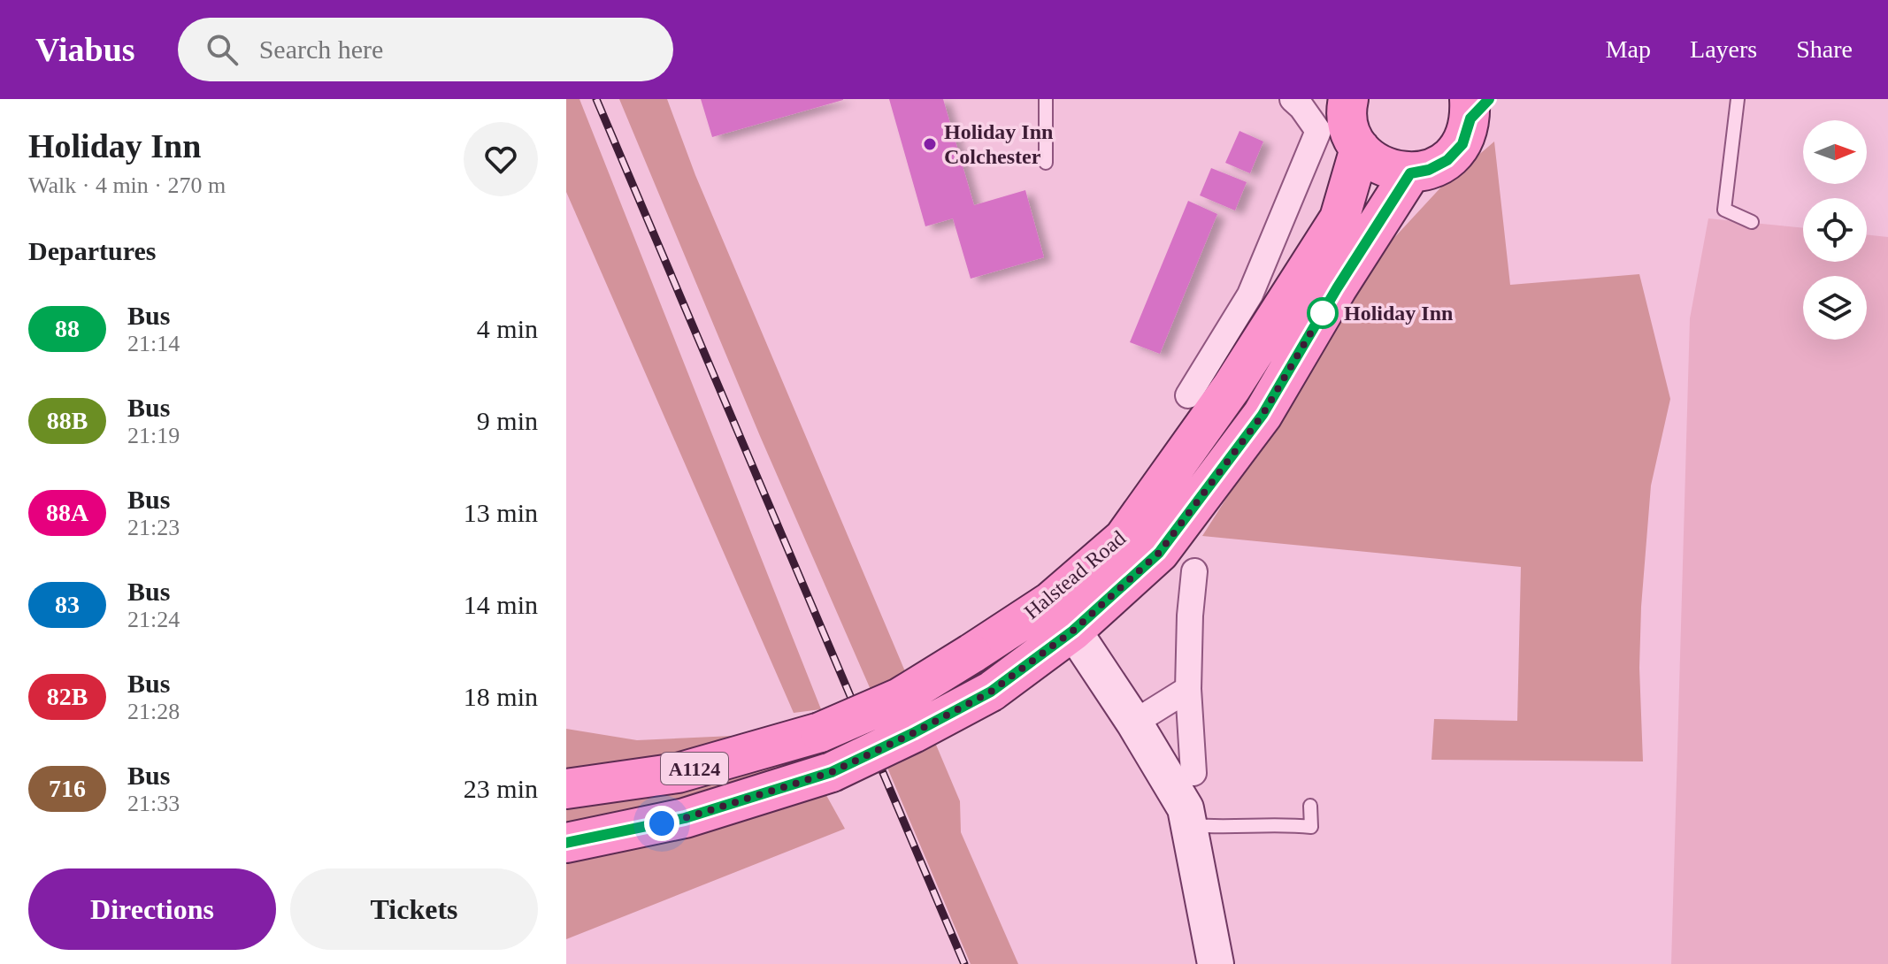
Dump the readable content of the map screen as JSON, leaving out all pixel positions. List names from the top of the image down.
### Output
{
  "streets": {
    "main road": ["Halstead Road", "A1124"]
  },
  "crossings": [
    ["Halstead Road", "A1124"]
  ],
  "places": ["Holiday Inn Colchester", "Holiday Inn"],
  "lines": ["bus line 88"],
  "north": "right",
  "page": {
    "header": "Viabus",
    "search": "Search here",
    "nav": ["Map", "Layers", "Share"],
    "heading": [
      ["Holiday Inn", "Walk · 4 min · 270 m"],
      "Departures"
    ],
    "list": [
      {
        "mark": "88",
        "name": "Bus",
        "note": "21:14",
        "value": "4 min"
      },
      {
        "mark": "88B",
        "name": "Bus",
        "note": "21:19",
        "value": "9 min"
      },
      {
        "mark": "88A",
        "name": "Bus",
        "note": "21:23",
        "value": "13 min"
      },
      {
        "mark": "83",
        "name": "Bus",
        "note": "21:24",
        "value": "14 min"
      },
      {
        "mark": "82B",
        "name": "Bus",
        "note": "21:28",
        "value": "18 min"
      },
      {
        "mark": "716",
        "name": "Bus",
        "note": "21:33",
        "value": "23 min"
      }
    ],
    "buttons": ["Directions", "Tickets"]
  }
}
